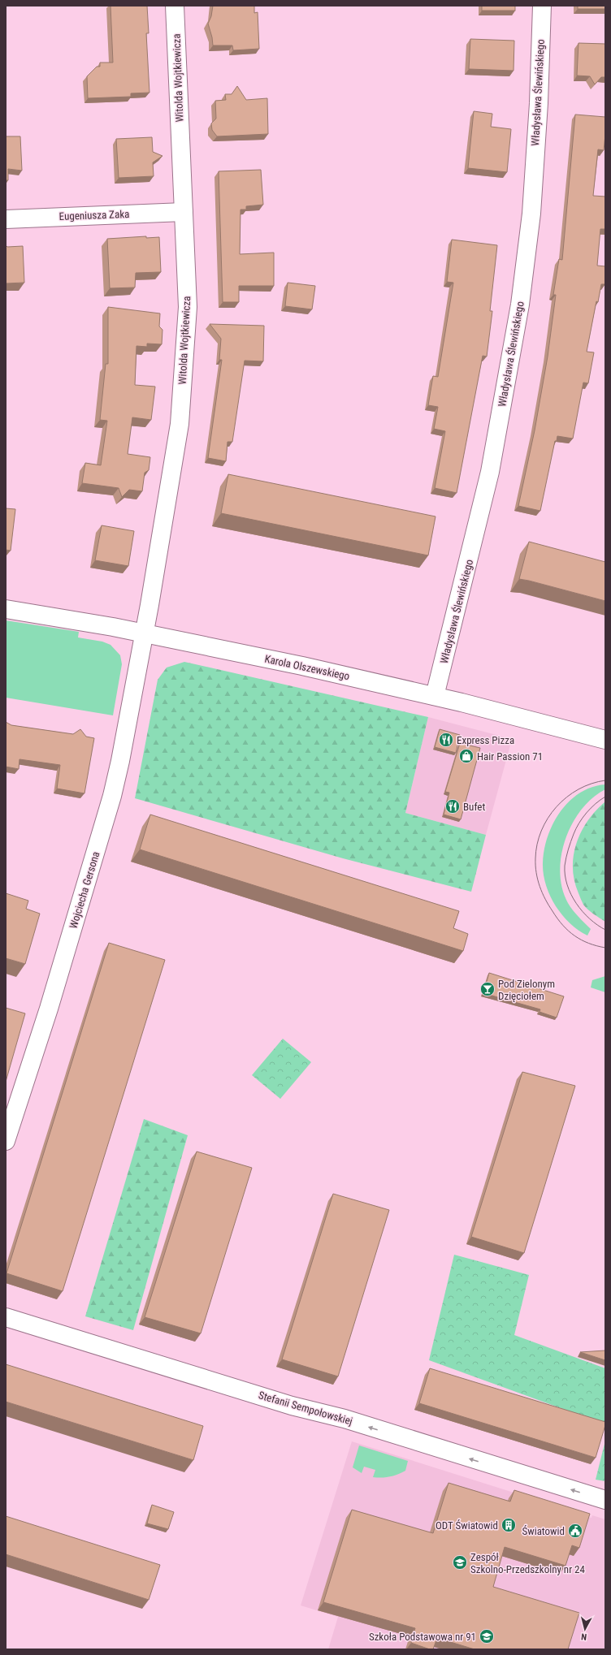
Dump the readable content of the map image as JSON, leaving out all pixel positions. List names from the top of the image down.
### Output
{
  "streets": {
    "street": [
      "Witolda Wojtkiewicza",
      "Władysława Ślewińskiego",
      "Eugeniusza Zaka",
      "Karola Olszewskiego",
      "Wojciecha Gersona",
      "Stefanii Sempołowskiej"
    ]
  },
  "crossings": [
    ["Witolda Wojtkiewicza", "Eugeniusza Zaka"],
    ["Witolda Wojtkiewicza", "Karola Olszewskiego"],
    ["Witolda Wojtkiewicza", "Wojciecha Gersona"],
    ["Władysława Ślewińskiego", "Karola Olszewskiego"],
    ["Karola Olszewskiego", "Wojciecha Gersona"]
  ],
  "one_way": ["Stefanii Sempołowskiej"],
  "places": {
    "restaurant": ["Express Pizza", "Bufet"],
    "shop": ["Hair Passion 71"],
    "bar": ["Pod Zielonym Dzięciołem"],
    "building": ["ODT Światowid"],
    "public building": ["Światowid"],
    "school or university": ["Zespół Szkolno-Przedszkolny nr 24", "Szkoła Podstawowa nr 91"]
  },
  "north": "bottom"
}
